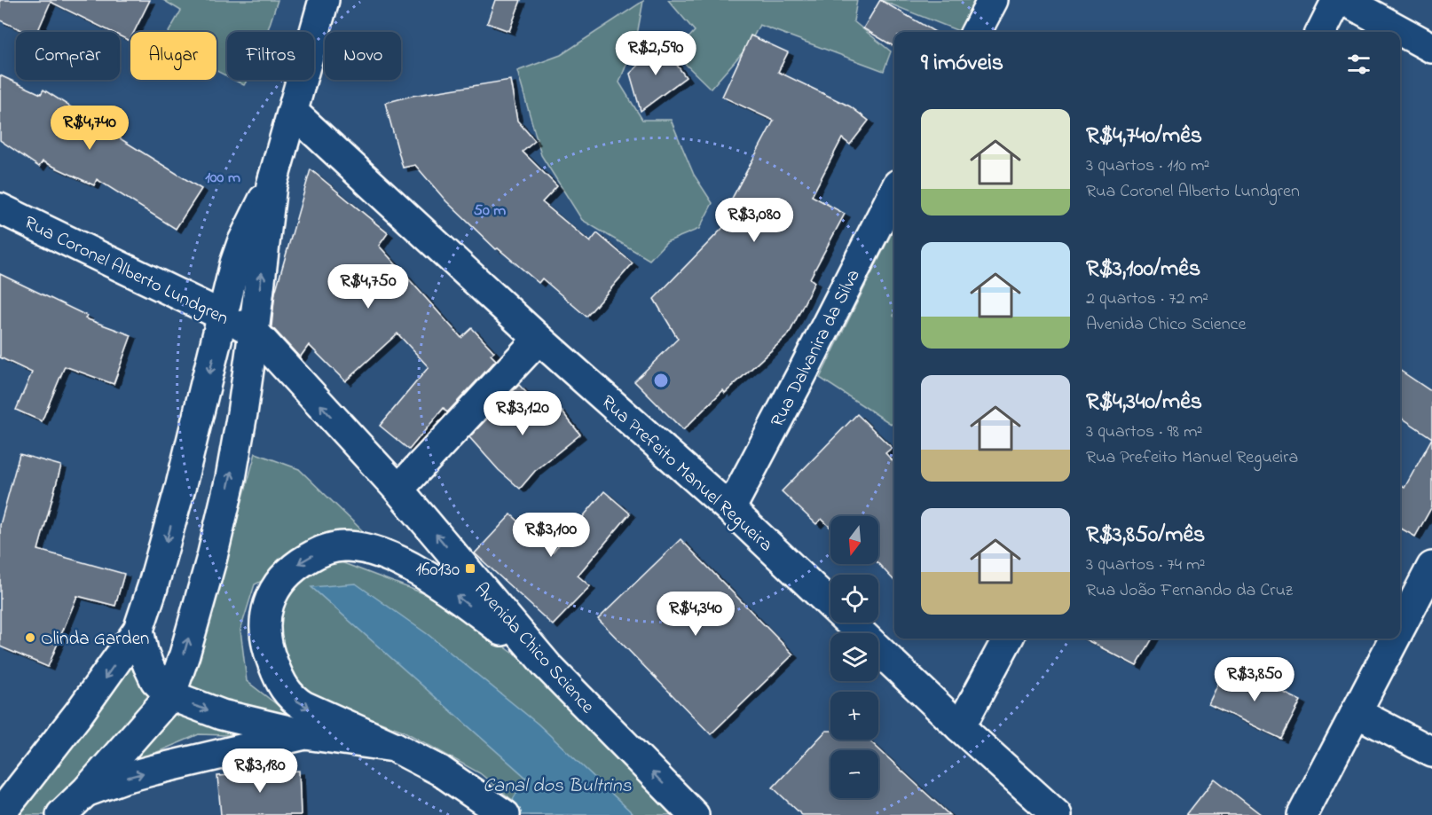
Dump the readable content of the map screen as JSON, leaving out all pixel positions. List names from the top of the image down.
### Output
{
  "streets": {
    "main road": [
      "Rua Coronel Alberto Lundgren",
      "Rua Dalvanira da Silva",
      "Rua Prefeito Manuel Regueira",
      "Avenida Chico Science"
    ]
  },
  "crossings": [
    ["Rua Coronel Alberto Lundgren", "Avenida Chico Science"],
    ["Rua Dalvanira da Silva", "Rua Prefeito Manuel Regueira"]
  ],
  "one_way": ["Avenida Chico Science"],
  "water": ["Canal dos Bultrins"],
  "places": {
    "transit": ["160130"],
    "other": ["Olinda Garden"]
  },
  "north": "bottom",
  "page": {
    "price": [
      "R$2,590",
      "R$4,740",
      "R$3,080",
      "R$4,750",
      "R$3,120",
      "R$3,100",
      "R$4,340",
      "R$3,850",
      "R$3,180"
    ],
    "chip": [
      "Comprar",
      "Alugar",
      "Filtros",
      "Novo"
    ],
    "heading": "9 imóveis",
    "list": [
      {
        "name": "R$4,740/mês",
        "note": "3 quartos · 110 m² · Rua Coronel Alberto Lundgren"
      },
      {
        "name": "R$3,100/mês",
        "note": "2 quartos · 72 m² · Avenida Chico Science"
      },
      {
        "name": "R$4,340/mês",
        "note": "3 quartos · 98 m² · Rua Prefeito Manuel Regueira"
      },
      {
        "name": "R$3,850/mês",
        "note": "3 quartos · 74 m² · Rua João Fernando da Cruz"
      }
    ],
    "map_buttons": ["+", "−"]
  },
  "rings": ["100 m", "50 m"]
}
